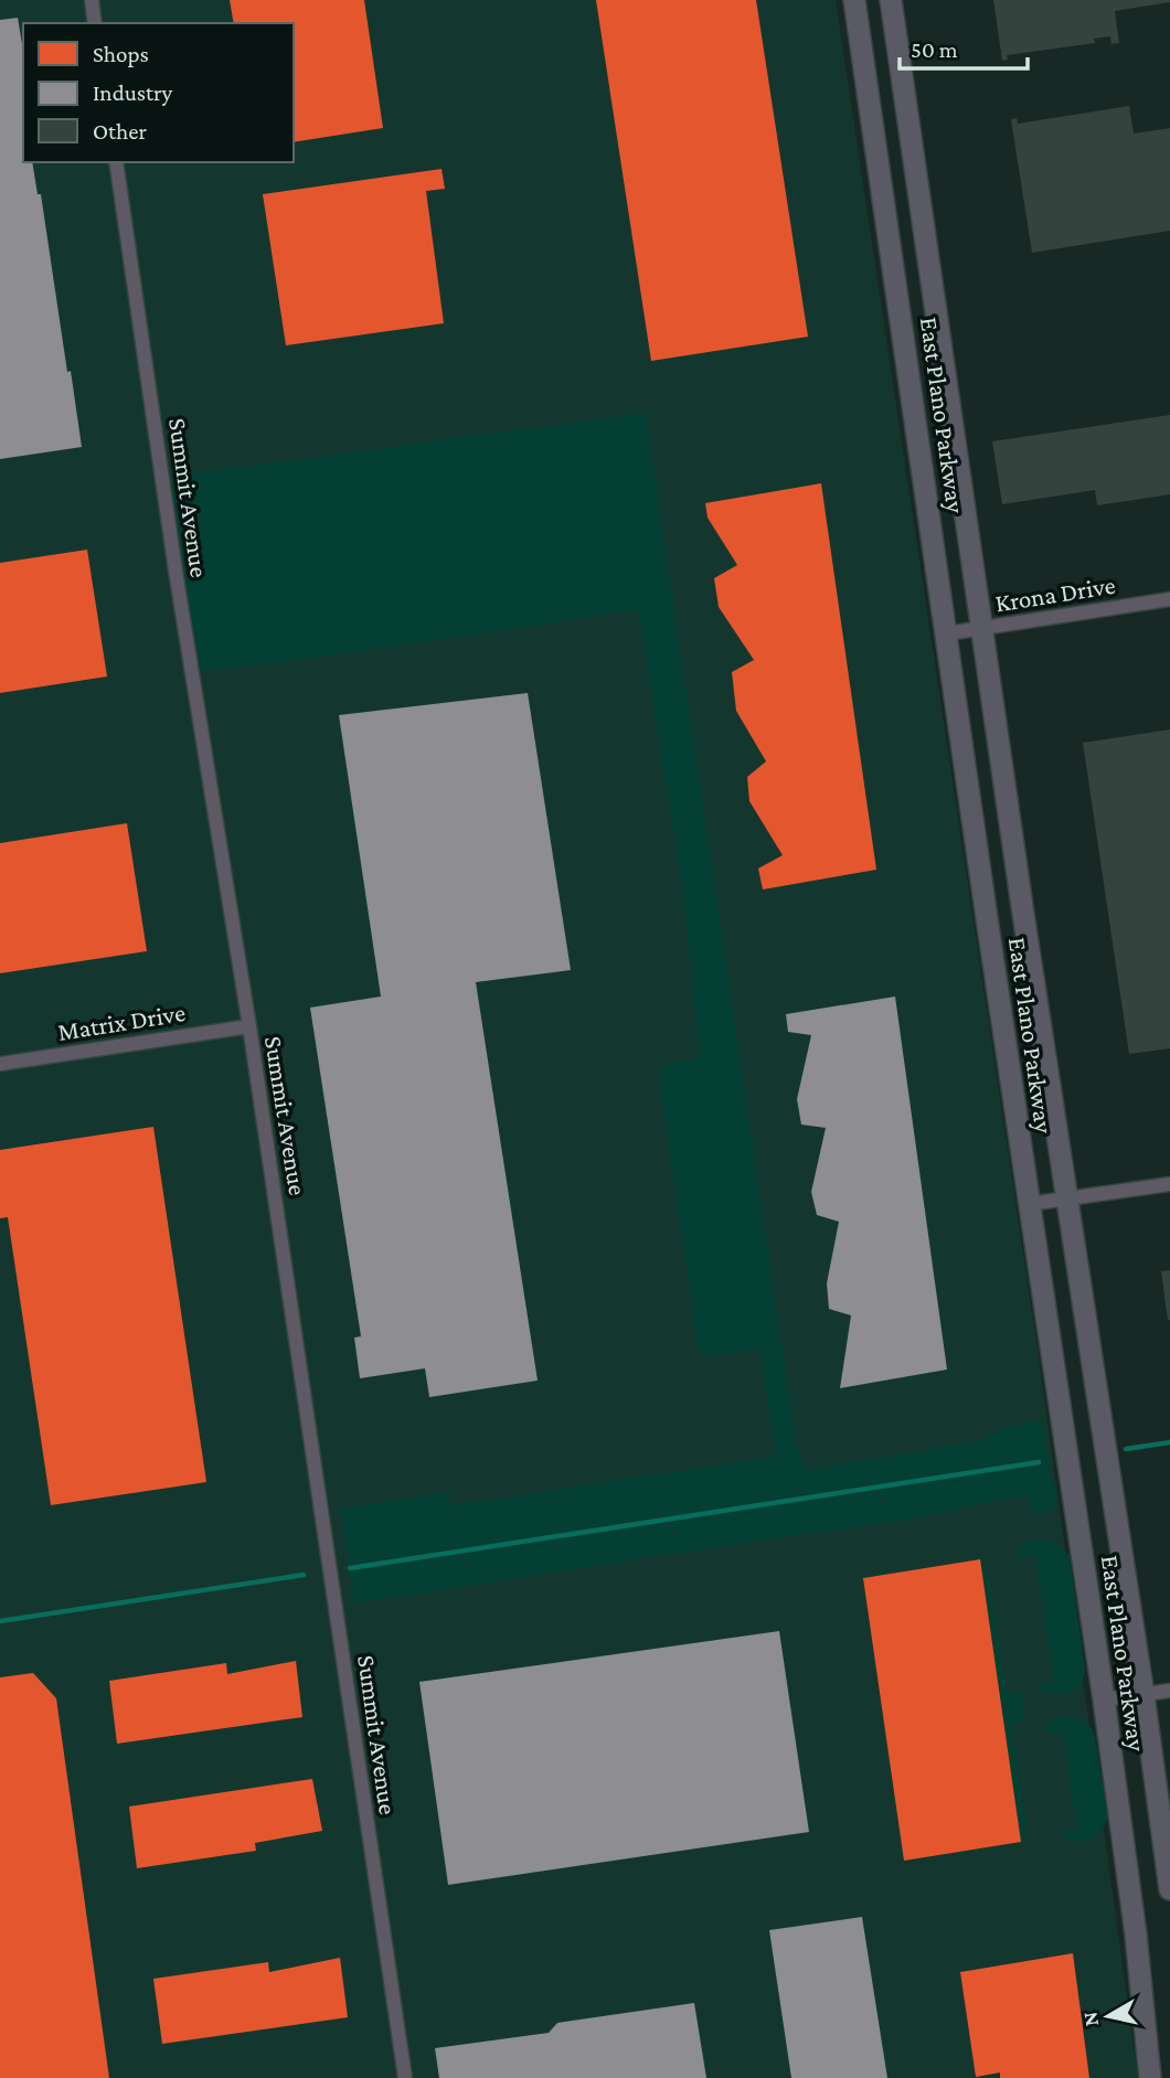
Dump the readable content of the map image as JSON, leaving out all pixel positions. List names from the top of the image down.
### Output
{
  "streets": {
    "main road": ["East Plano Parkway"],
    "street": ["Summit Avenue", "Krona Drive", "Matrix Drive"]
  },
  "crossings": [
    ["East Plano Parkway", "Krona Drive"],
    ["Summit Avenue", "Matrix Drive"]
  ],
  "legend": ["Shops", "Industry", "Other"],
  "scale_bar": "50 m",
  "north": "left"
}
